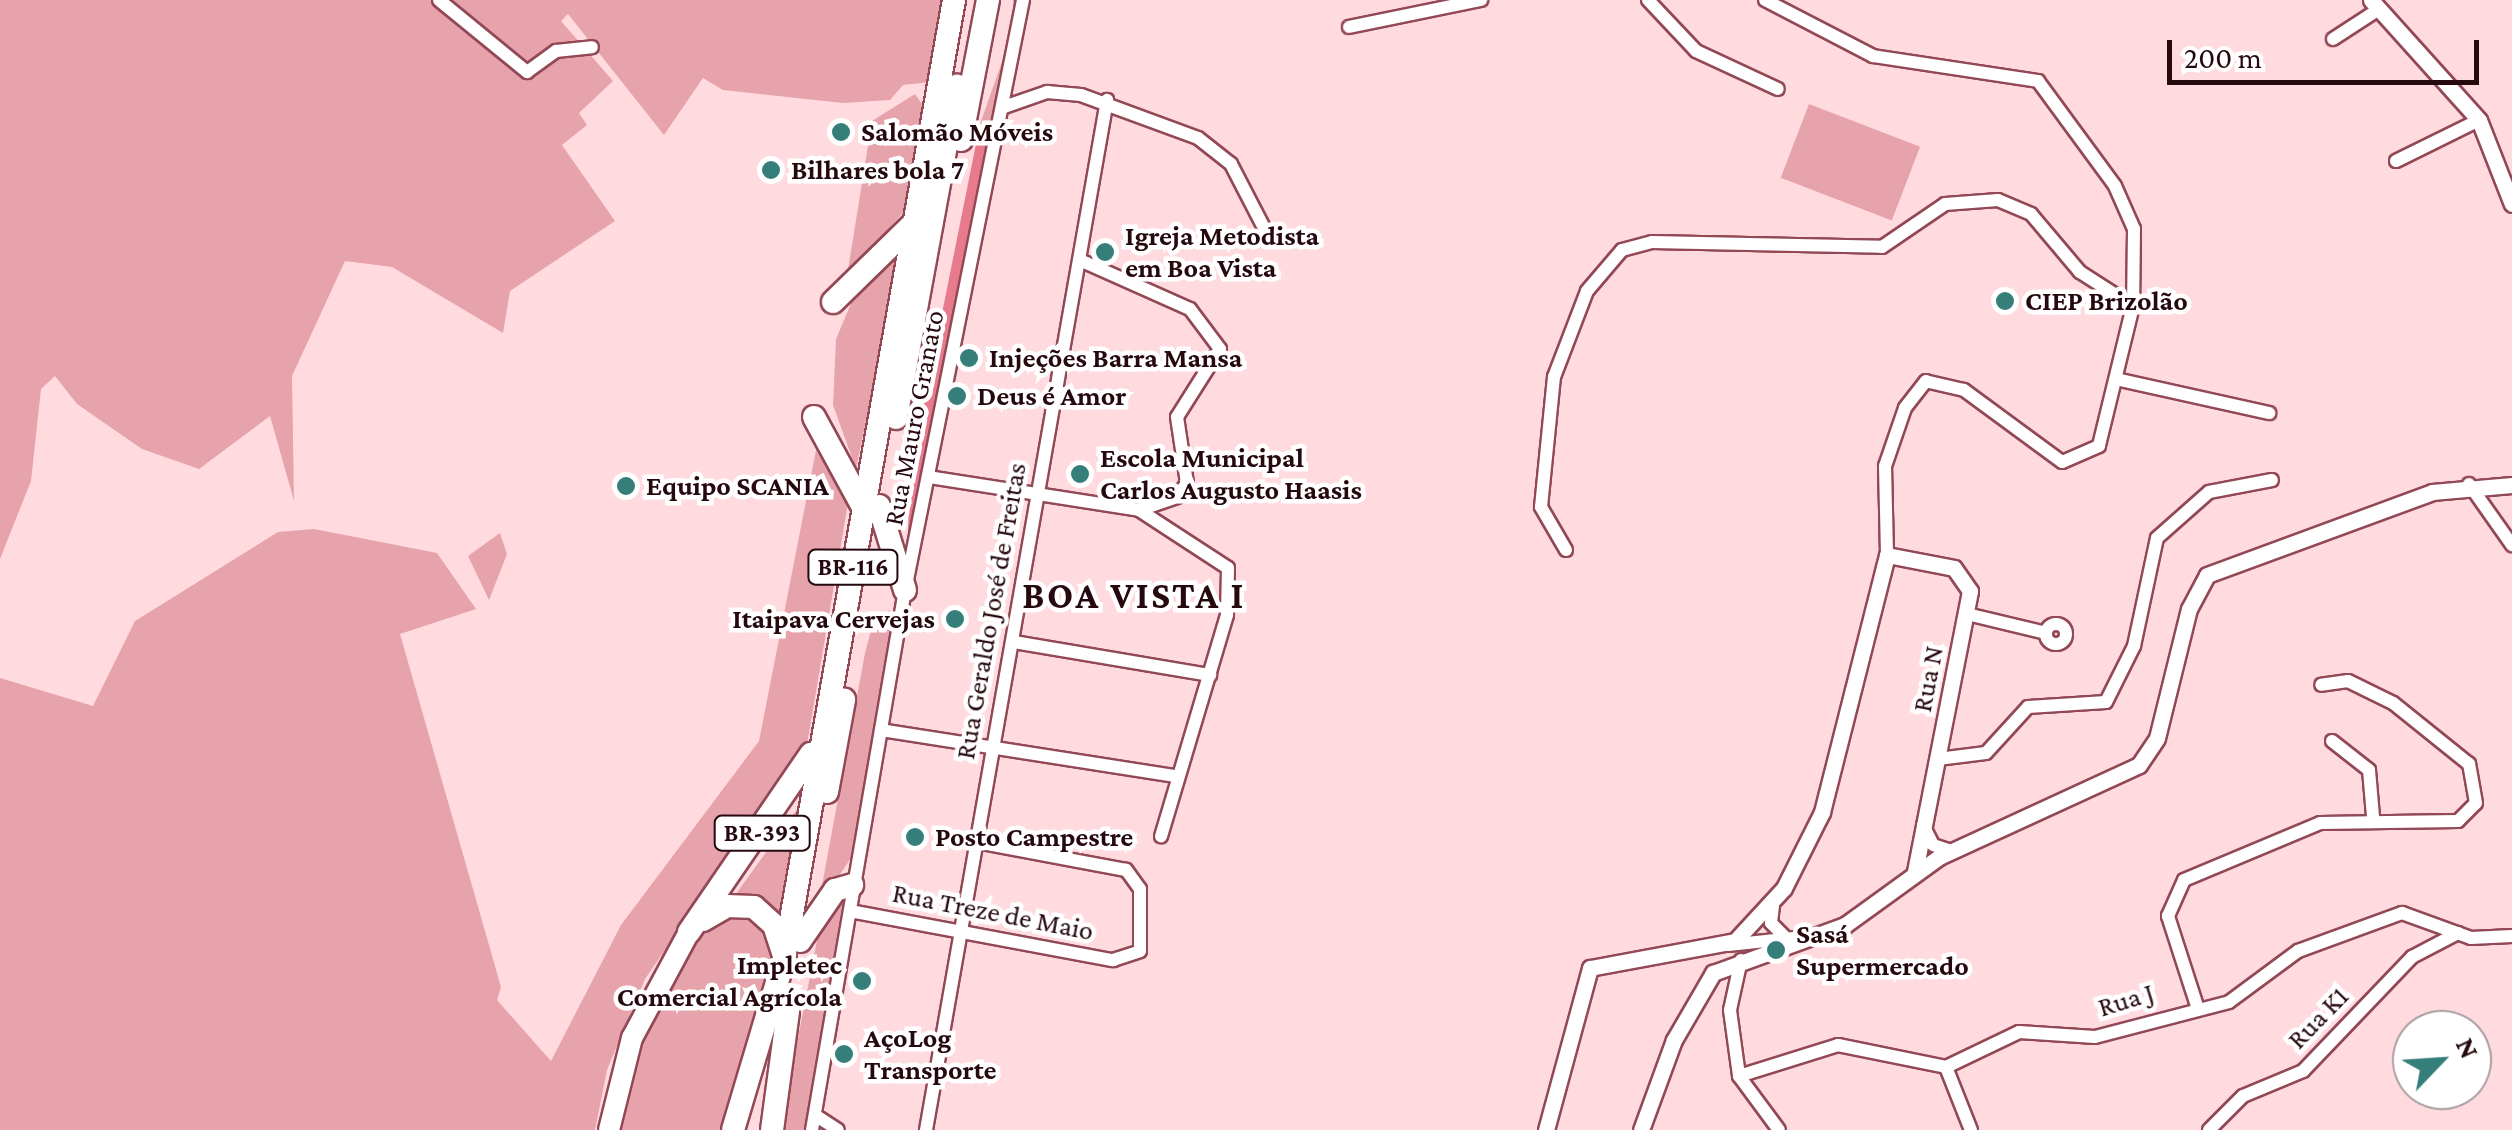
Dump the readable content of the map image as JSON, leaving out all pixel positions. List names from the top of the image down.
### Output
{
  "streets": {
    "highway": ["BR-116", "BR-393"],
    "street": [
      "Rua Mauro Granato",
      "Rua Geraldo José de Freitas",
      "Rua N",
      "Rua Treze de Maio",
      "Rua J",
      "Rua K1"
    ]
  },
  "crossings": [
    ["Rua Mauro Granato", "Rua Treze de Maio"],
    ["BR-116", "BR-393"],
    ["Rua Geraldo José de Freitas", "Rua Treze de Maio"],
    ["Rua J", "Rua K1"]
  ],
  "districts": ["BOA VISTA I"],
  "places": [
    "Salomão Móveis",
    "Bilhares bola 7",
    "Igreja Metodista em Boa Vista",
    "CIEP Brizolão",
    "Injeções Barra Mansa",
    "Deus é Amor",
    "Escola Municipal Carlos Augusto Haasis",
    "Equipo SCANIA",
    "Itaipava Cervejas",
    "Posto Campestre",
    "Sasá Supermercado",
    "Impletec Comercial Agrícola",
    "AçoLog Transporte"
  ],
  "scale_bar": "200 m",
  "north": "top right"
}
